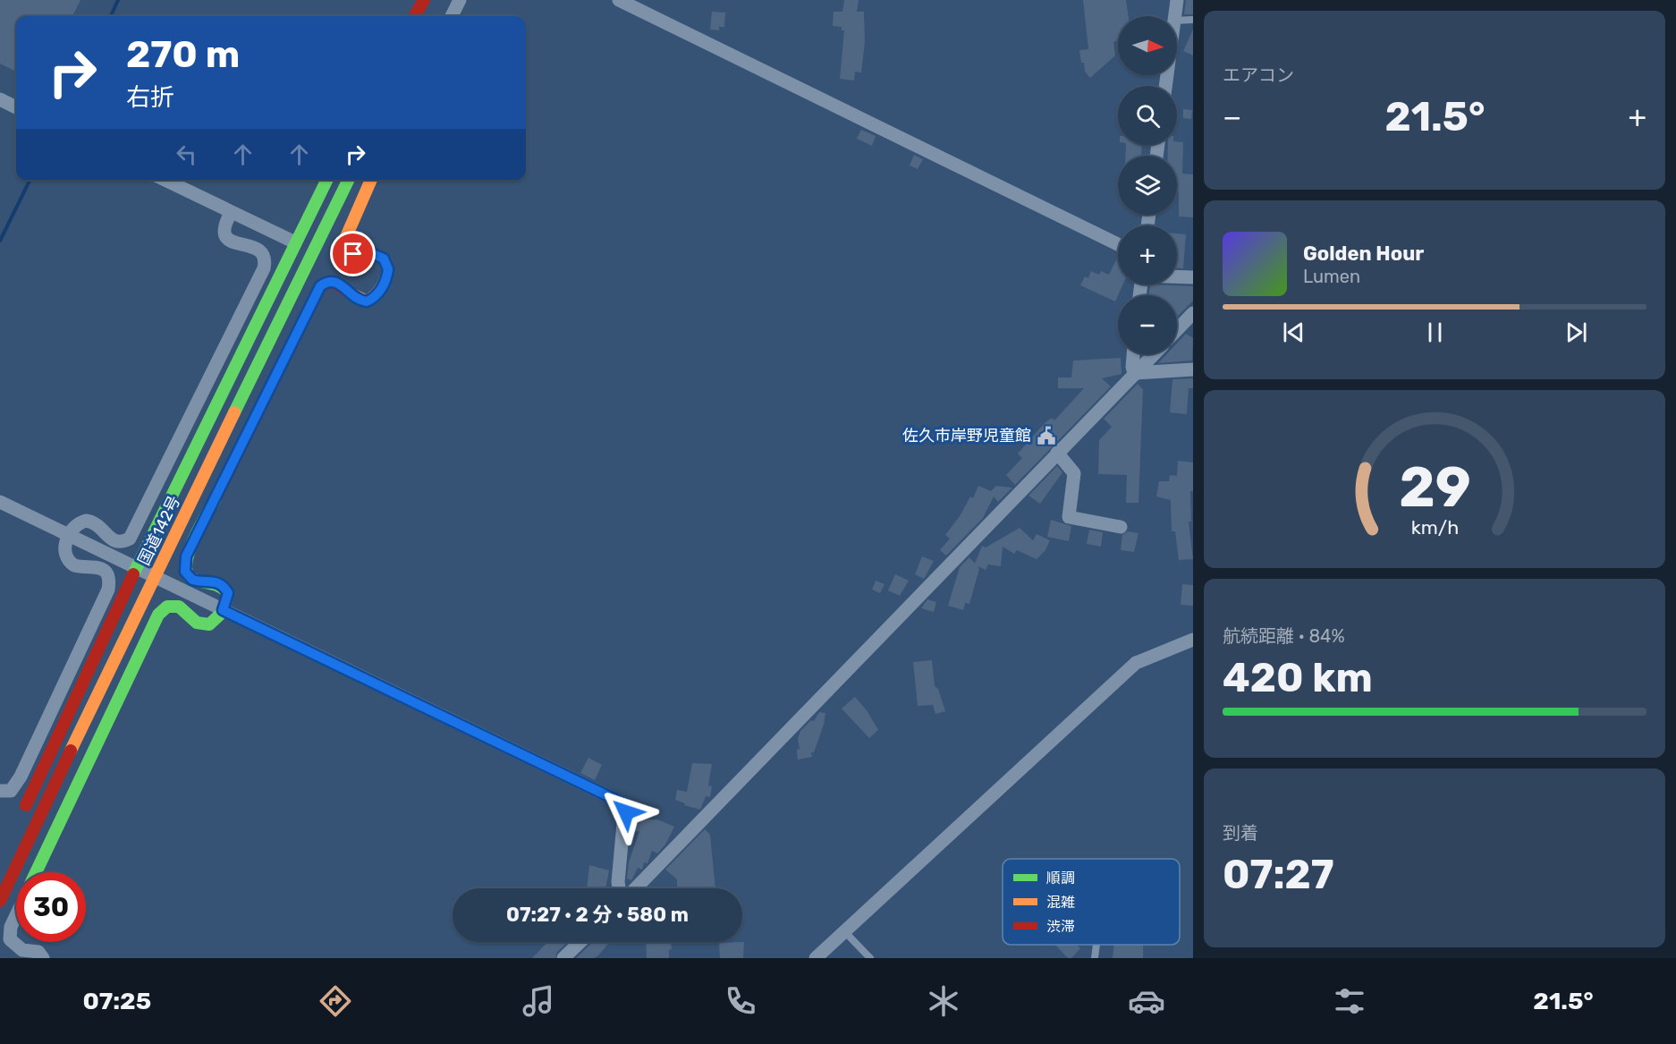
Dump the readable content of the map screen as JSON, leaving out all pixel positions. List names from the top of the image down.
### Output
{
  "streets": {
    "main road": ["国道142号"]
  },
  "places": {
    "public building": ["佐久市岸野児童館"]
  },
  "legend": ["順調", "混雑", "渋滞"],
  "north": "right",
  "page": {
    "tile": [
      "エアコン",
      ["航続距離 · 84%", "420 km"],
      ["到着", "07:27"]
    ],
    "map_buttons": ["+", "−"],
    "turn": ["270 m", "右折"],
    "heat": ["−", "21.5°", "+"],
    "song": ["Golden Hour", "Lumen"],
    "limit": "30",
    "trip": "07:27 · 2 分 · 580 m",
    "tabs": ["07:25", "21.5°"],
    "gauge": ["29", "km/h"]
  }
}
